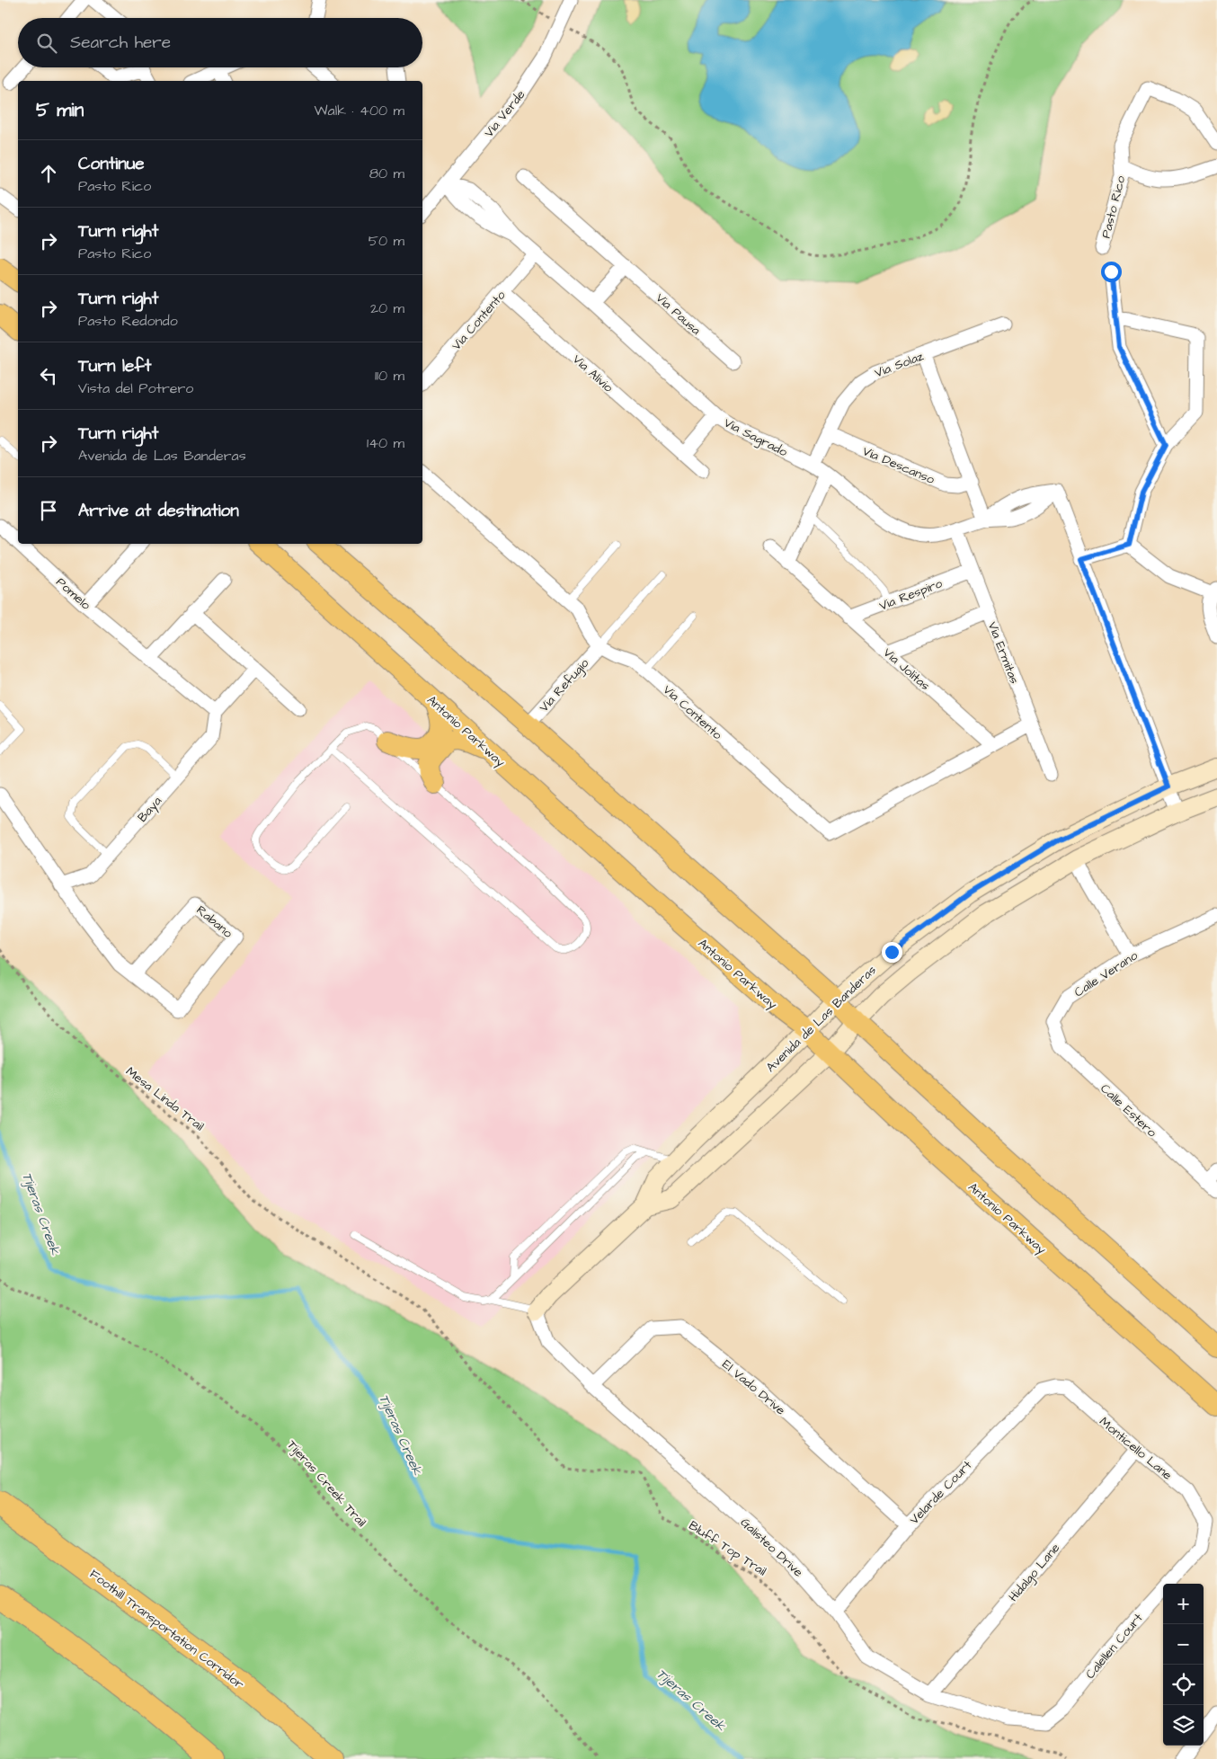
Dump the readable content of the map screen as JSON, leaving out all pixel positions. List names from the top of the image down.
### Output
{
  "streets": {
    "highway": ["Foothill Transportation Corridor"],
    "main road": ["Antonio Parkway", "Avenida de Las Banderas"],
    "street": [
      "Via Verde",
      "Pasto Rico",
      "Via Pausa",
      "Via Contento",
      "Via Solaz",
      "Via Alivio",
      "Via Sagrado",
      "Via Descanso",
      "Pomelo",
      "Via Respiro",
      "Via Ermitas",
      "Via Jolitas",
      "Via Refugio",
      "Baya",
      "Rabano",
      "Calle Verano",
      "Calle Estero",
      "El Vado Drive",
      "Monticello Lane",
      "Velarde Court",
      "Galisteo Drive",
      "Hidalgo Lane",
      "Calellen Court"
    ],
    "path": ["Mesa Linda Trail", "Tijeras Creek Trail", "Bluff Top Trail"]
  },
  "crossings": [
    ["Via Verde", "Via Sagrado"],
    ["Via Contento", "Via Alivio"],
    ["Via Contento", "Via Sagrado"],
    ["Via Contento", "Via Jolitas"],
    ["Via Contento", "Via Refugio"],
    ["Via Solaz", "Via Sagrado"],
    ["Via Solaz", "Via Descanso"],
    ["Via Sagrado", "Via Ermitas"],
    ["Pomelo", "Baya"],
    ["Via Respiro", "Via Ermitas"],
    ["Via Respiro", "Via Jolitas"],
    ["Antonio Parkway", "Avenida de Las Banderas"],
    ["Baya", "Rabano"],
    ["Calle Verano", "Calle Estero"],
    ["Avenida de Las Banderas", "Galisteo Drive"],
    ["Mesa Linda Trail", "Bluff Top Trail"],
    ["El Vado Drive", "Velarde Court"],
    ["El Vado Drive", "Galisteo Drive"],
    ["Monticello Lane", "Velarde Court"],
    ["Monticello Lane", "Hidalgo Lane"],
    ["Monticello Lane", "Calellen Court"],
    ["Velarde Court", "Galisteo Drive"],
    ["Galisteo Drive", "Hidalgo Lane"],
    ["Galisteo Drive", "Calellen Court"]
  ],
  "water": ["Tijeras Creek"],
  "page": {
    "search": "Search here",
    "heading": ["5 min", "Walk · 400 m"],
    "list": [
      ["Continue", "Pasto Rico", "80 m"],
      ["Turn right", "Pasto Rico", "50 m"],
      ["Turn right", "Pasto Redondo", "20 m"],
      ["Turn left", "Vista del Potrero", "110 m"],
      ["Turn right", "Avenida de Las Banderas", "140 m"],
      "Arrive at destination"
    ],
    "map_buttons": ["+", "−"]
  }
}
